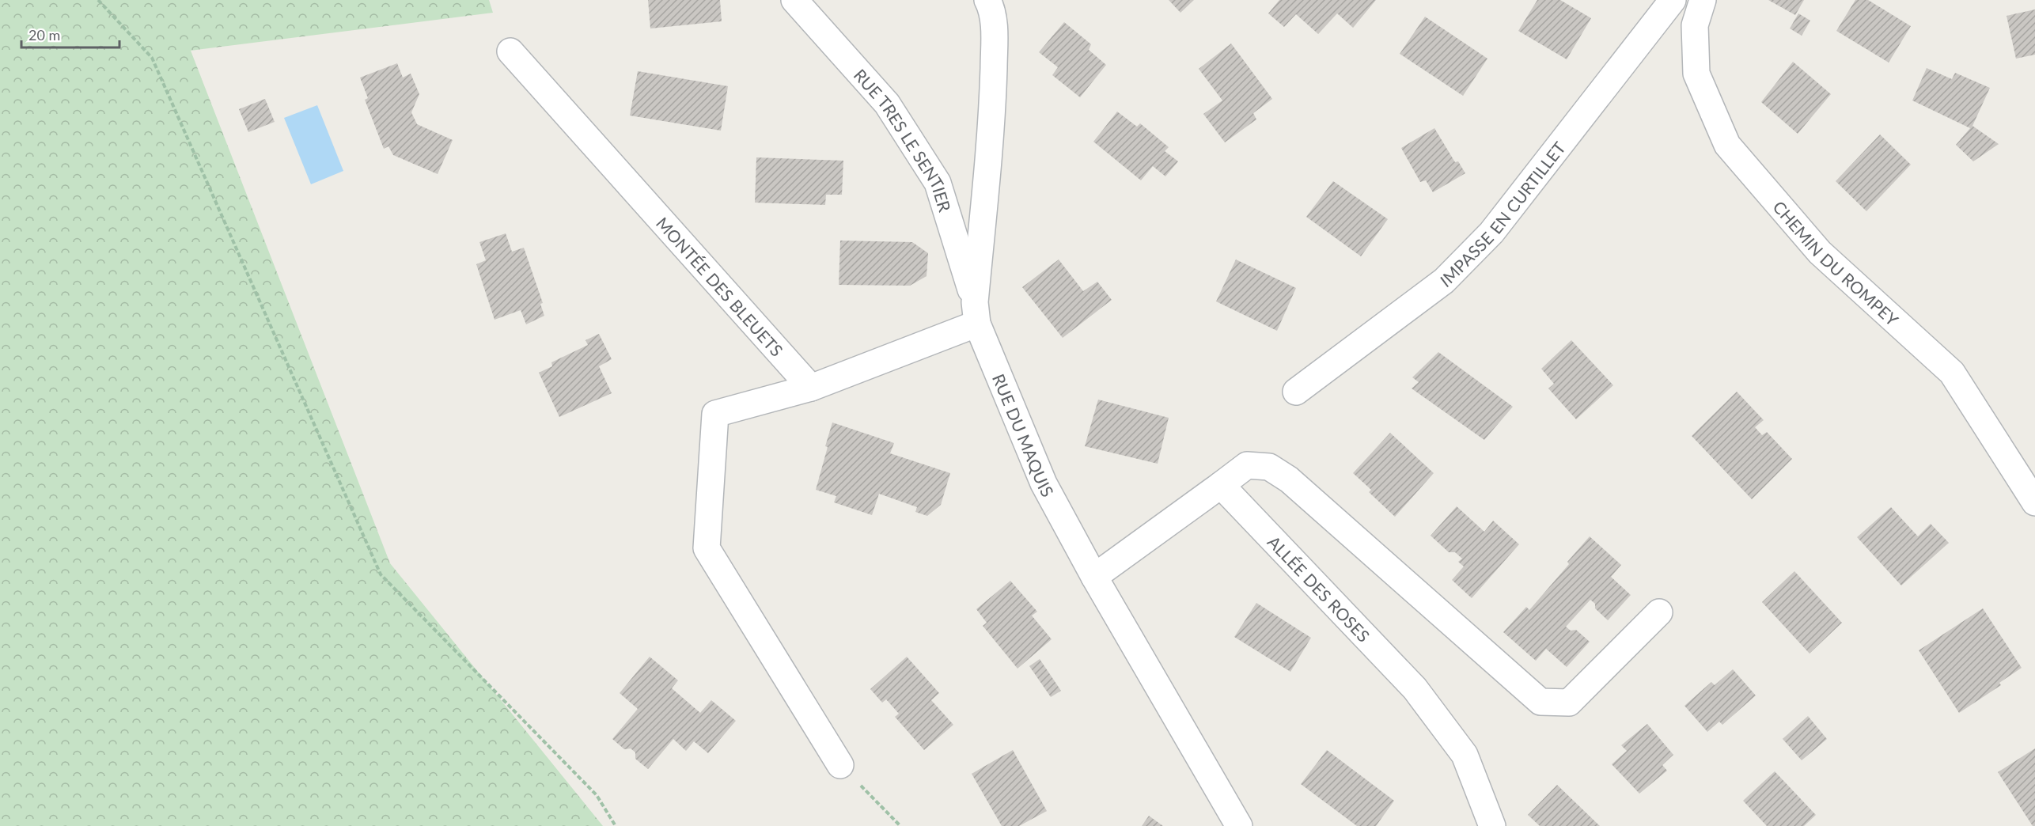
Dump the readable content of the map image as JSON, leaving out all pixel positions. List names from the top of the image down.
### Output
{
  "streets": {
    "street": [
      "RUE TRES LE SENTIER",
      "IMPASSE EN CURTILLET",
      "CHEMIN DU ROMPEY",
      "MONTÉE DES BLEUETS",
      "RUE DU MAQUIS",
      "ALLÉE DES ROSES"
    ]
  },
  "crossings": [
    ["RUE TRES LE SENTIER", "RUE DU MAQUIS"]
  ],
  "scale_bar": "20 m"
}
